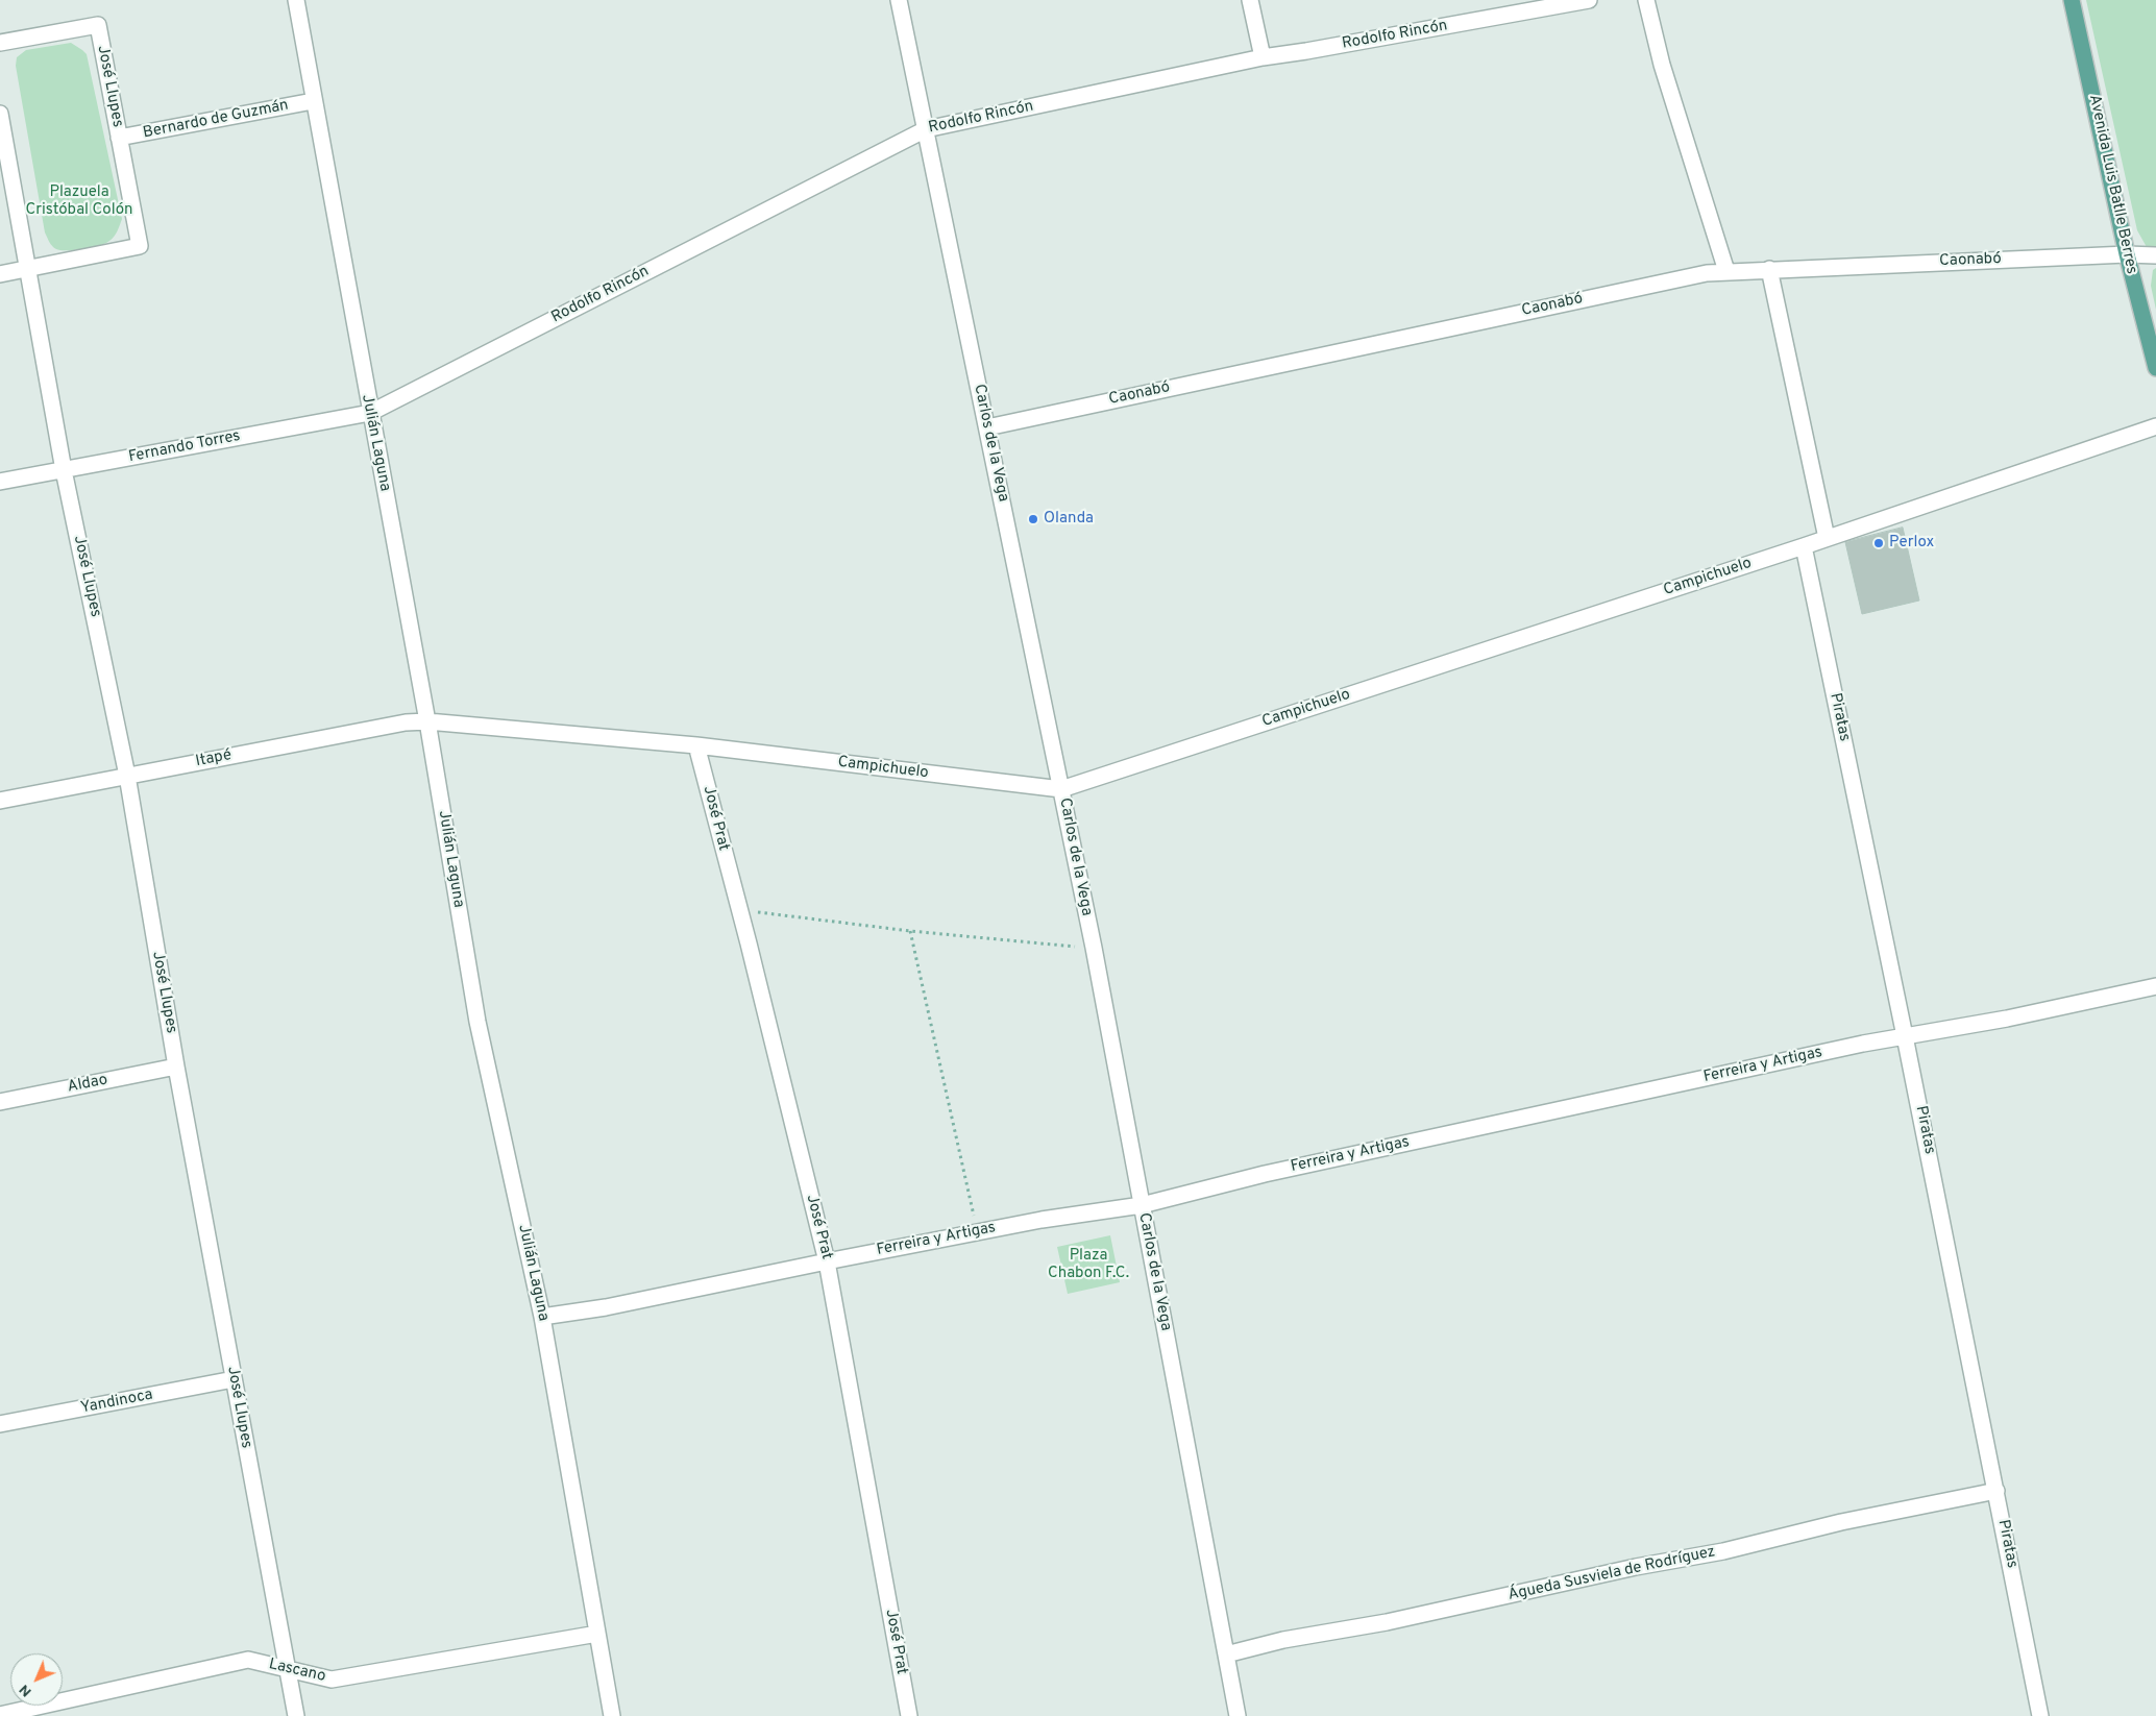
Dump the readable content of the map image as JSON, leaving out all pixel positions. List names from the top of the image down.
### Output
{
  "streets": {
    "main road": ["Avenida Luis Batlle Berres"],
    "street": [
      "Rodolfo Rincón",
      "José Llupes",
      "Bernardo de Guzmán",
      "Caonabó",
      "Julián Laguna",
      "Carlos de la Vega",
      "Fernando Torres",
      "Campichuelo",
      "Piratas",
      "Itapé",
      "José Prat",
      "Ferreira y Artigas",
      "Aldao",
      "Yandinoca",
      "Águeda Susviela de Rodríguez",
      "Lascano"
    ]
  },
  "crossings": [
    ["Rodolfo Rincón", "Julián Laguna"],
    ["Rodolfo Rincón", "Carlos de la Vega"],
    ["Rodolfo Rincón", "Fernando Torres"],
    ["José Llupes", "Bernardo de Guzmán"],
    ["José Llupes", "Fernando Torres"],
    ["José Llupes", "Itapé"],
    ["José Llupes", "Aldao"],
    ["José Llupes", "Yandinoca"],
    ["José Llupes", "Lascano"],
    ["Bernardo de Guzmán", "Julián Laguna"],
    ["Avenida Luis Batlle Berres", "Caonabó"],
    ["Caonabó", "Carlos de la Vega"],
    ["Julián Laguna", "Fernando Torres"],
    ["Julián Laguna", "Campichuelo"],
    ["Julián Laguna", "Itapé"],
    ["Julián Laguna", "Ferreira y Artigas"],
    ["Julián Laguna", "Lascano"],
    ["Carlos de la Vega", "Campichuelo"],
    ["Carlos de la Vega", "Ferreira y Artigas"],
    ["Carlos de la Vega", "Águeda Susviela de Rodríguez"],
    ["Campichuelo", "Piratas"],
    ["Campichuelo", "Itapé"],
    ["Campichuelo", "José Prat"],
    ["Piratas", "Ferreira y Artigas"],
    ["Piratas", "Águeda Susviela de Rodríguez"],
    ["José Prat", "Ferreira y Artigas"]
  ],
  "parks": ["Plazuela Cristóbal Colón", "Plaza Chabon F.C."],
  "places": ["Olanda", "Perlox"],
  "north": "bottom left"
}
